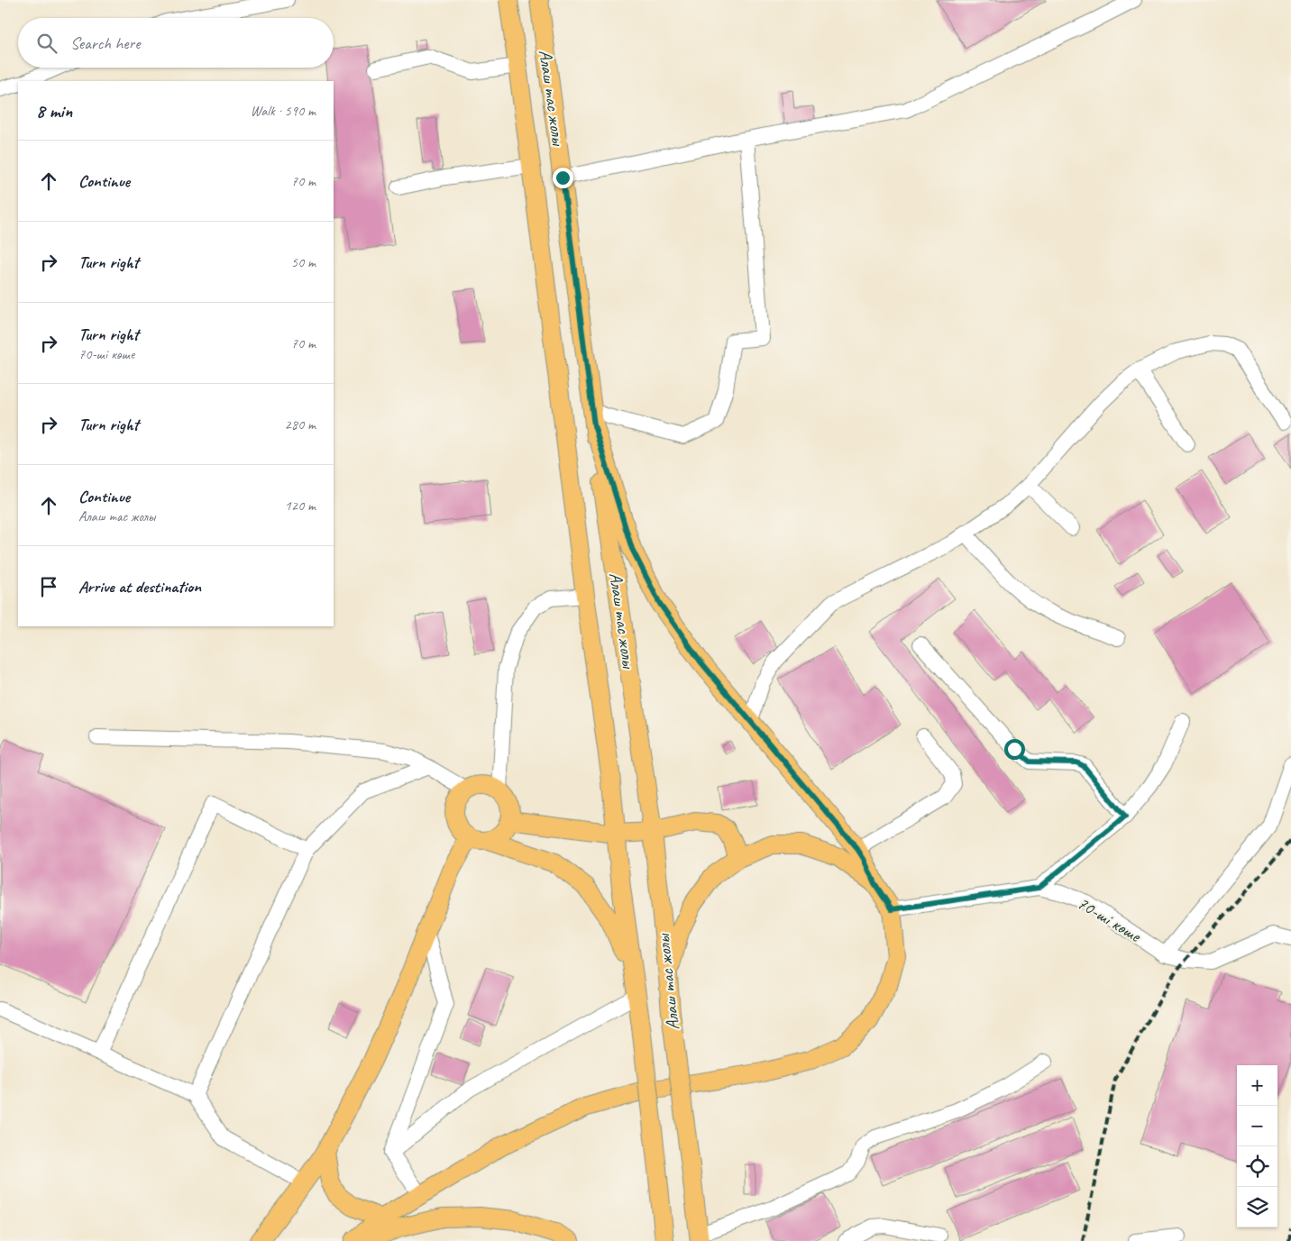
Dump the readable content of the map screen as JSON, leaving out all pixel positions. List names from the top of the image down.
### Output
{
  "streets": {
    "main road": ["Алаш тас жолы"],
    "lane": ["70-ші көше"]
  },
  "page": {
    "search": "Search here",
    "heading": ["8 min", "Walk · 590 m"],
    "list": [
      ["Continue", "70 m"],
      ["Turn right", "50 m"],
      ["Turn right", "70-ші көше", "70 m"],
      ["Turn right", "280 m"],
      ["Continue", "Алаш тас жолы", "120 m"],
      "Arrive at destination"
    ],
    "map_buttons": ["+", "−"]
  }
}
